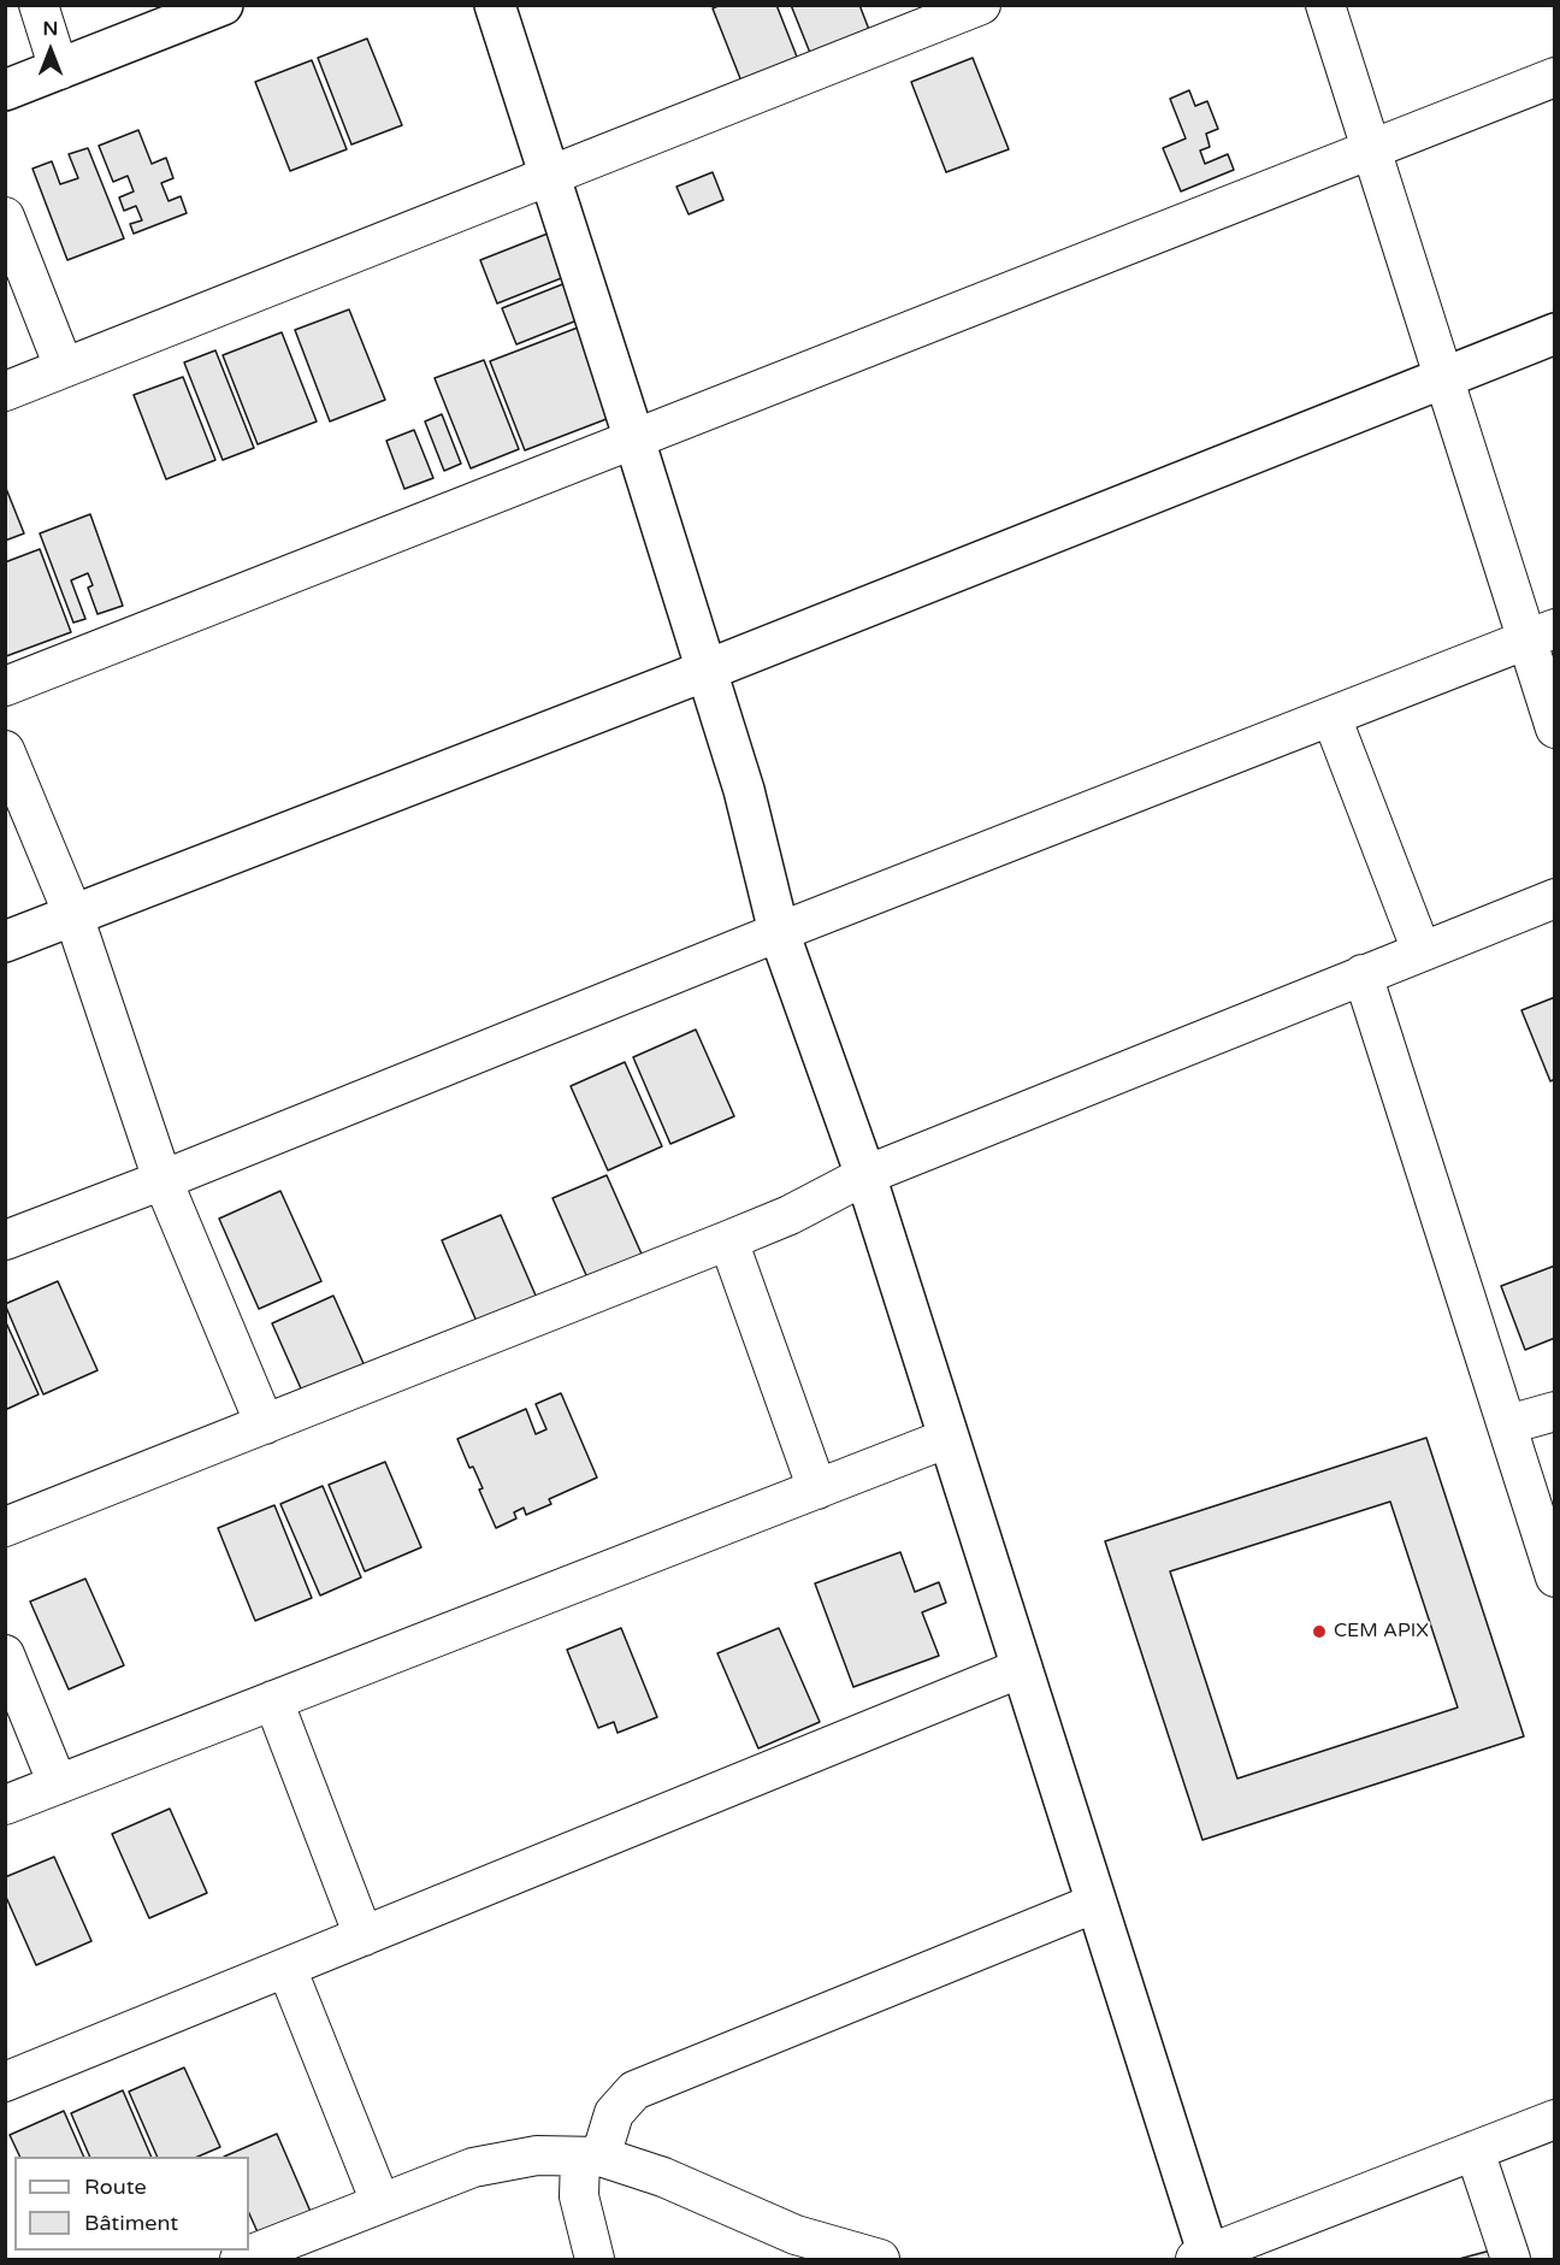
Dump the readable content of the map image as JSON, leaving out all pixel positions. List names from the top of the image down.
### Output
{
  "places": ["CEM APIX"],
  "legend": ["Route", "Bâtiment"],
  "north": "top"
}
